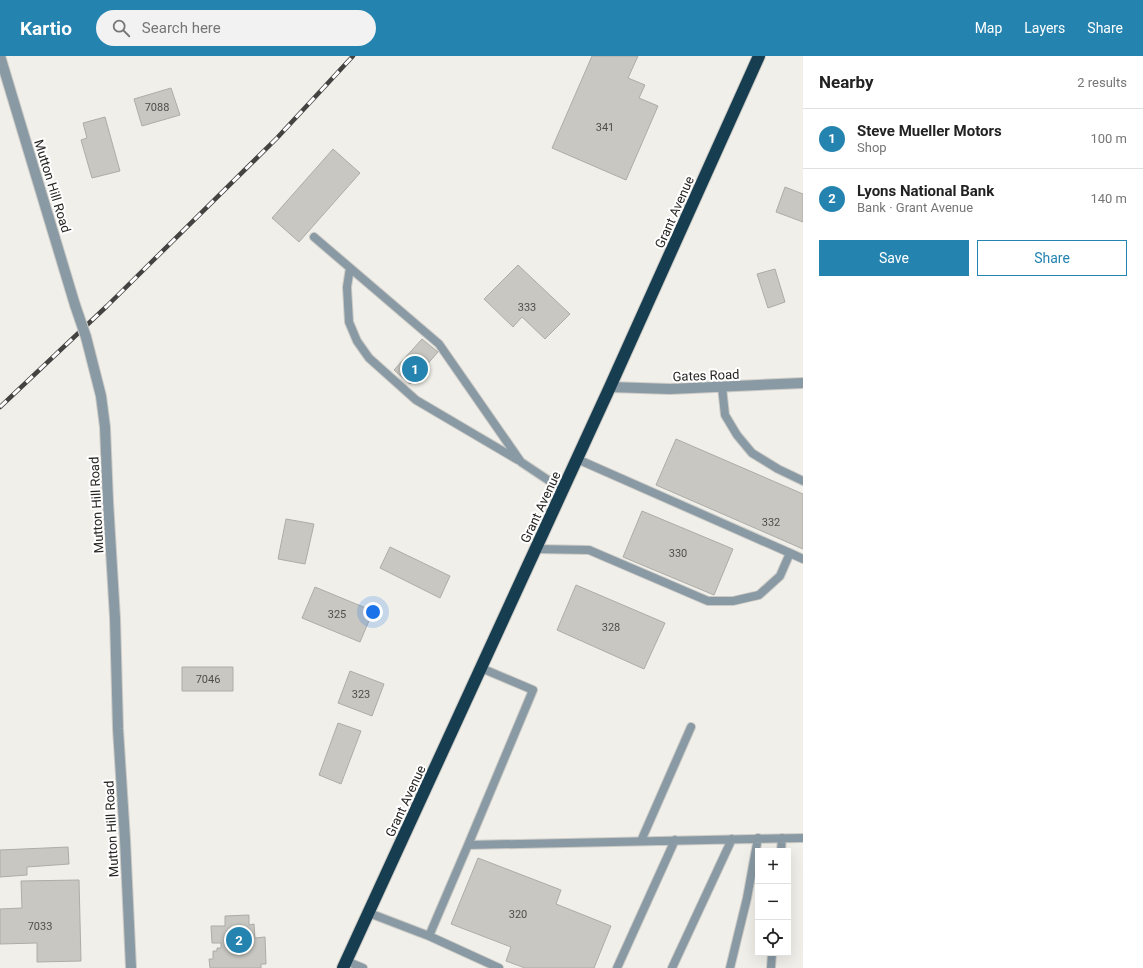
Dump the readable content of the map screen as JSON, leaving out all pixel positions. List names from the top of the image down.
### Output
{
  "streets": {
    "highway": ["Grant Avenue"],
    "street": ["Mutton Hill Road", "Gates Road"]
  },
  "crossings": [
    ["Grant Avenue", "Gates Road"]
  ],
  "house_numbers": [
    "7088",
    "341",
    "333",
    "332",
    "330",
    "325",
    "328",
    "7046",
    "323",
    "320",
    "7033"
  ],
  "page": {
    "header": "Kartio",
    "search": "Search here",
    "nav": ["Map", "Layers", "Share"],
    "heading": ["Nearby", "2 results"],
    "list": [
      {
        "mark": "1",
        "name": "Steve Mueller Motors",
        "note": "Shop",
        "value": "100 m"
      },
      {
        "mark": "2",
        "name": "Lyons National Bank",
        "note": "Bank · Grant Avenue",
        "value": "140 m"
      }
    ],
    "buttons": ["Save", "Share"],
    "pins": ["1", "2"],
    "map_buttons": ["+", "−"]
  }
}
